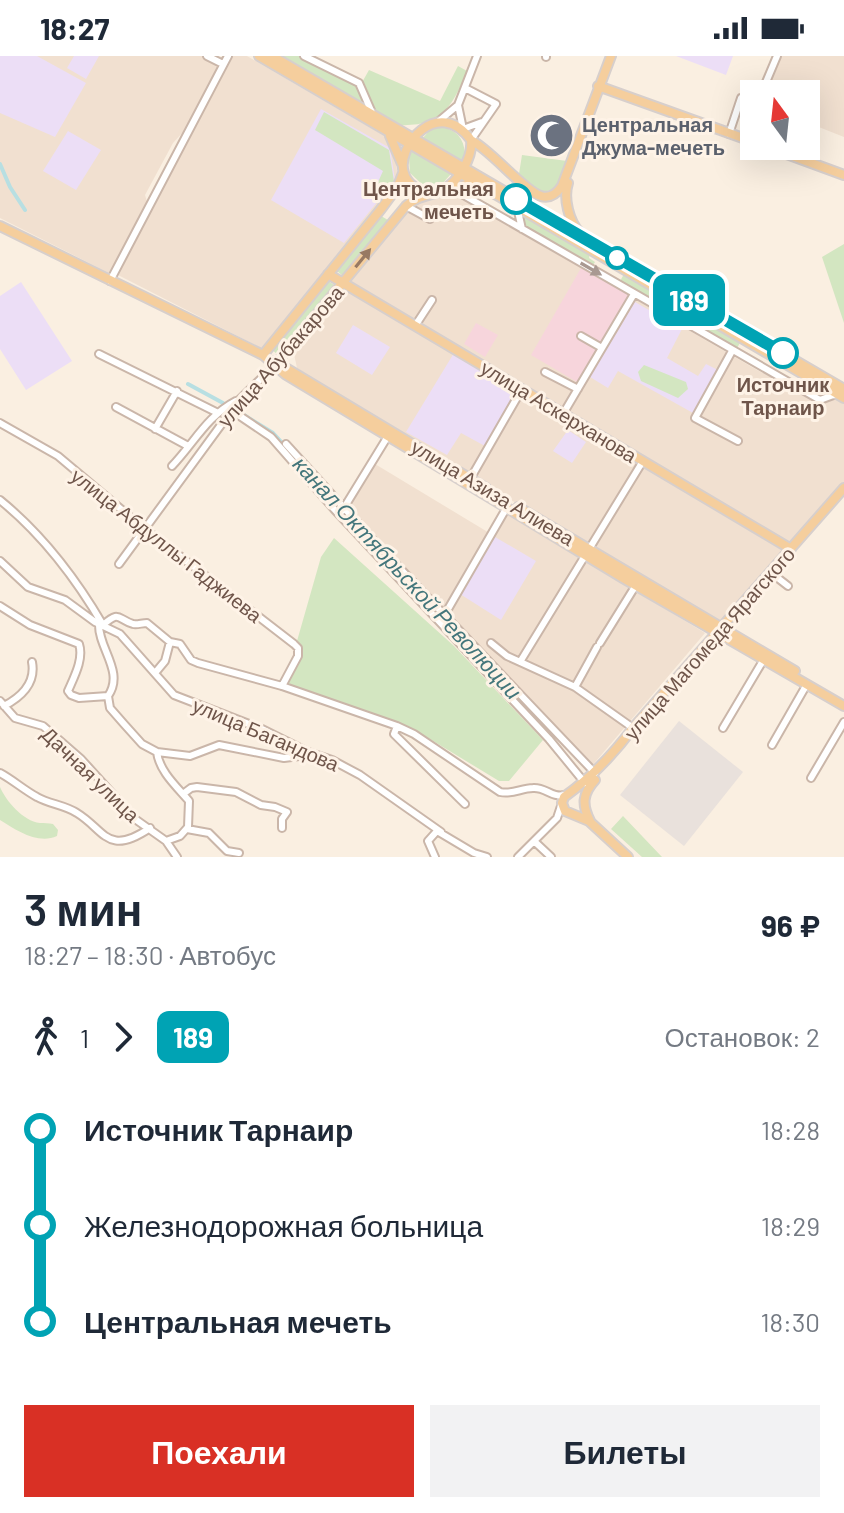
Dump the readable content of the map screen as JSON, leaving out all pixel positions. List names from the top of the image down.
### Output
{
  "streets": {
    "main road": [
      "улица Абубакарова",
      "улица Аскерханова",
      "улица Азиза Алиева",
      "улица Магомеда Ярагского"
    ],
    "street": ["улица Абдуллы Гаджиева", "улица Багандова", "Дачная улица"]
  },
  "crossings": [
    ["улица Абубакарова", "улица Аскерханова"],
    ["улица Абубакарова", "улица Азиза Алиева"],
    ["улица Абубакарова", "улица Абдуллы Гаджиева"],
    ["улица Аскерханова", "улица Магомеда Ярагского"],
    ["улица Азиза Алиева", "улица Магомеда Ярагского"]
  ],
  "water": ["канал Октябрьской Революции"],
  "places": {
    "mosque": ["Центральная Джума-мечеть"],
    "other": ["Центральная мечеть", "Источник Тарнаир"]
  },
  "lines": ["bus line 189"],
  "north": "top",
  "page": {
    "status": "18:27",
    "on_map": "189",
    "heading": ["3 мин", "18:27 – 18:30 · Автобус", "96 ₽"],
    "legs": ["1", "189", "Остановок: 2"],
    "list": [
      {
        "name": "Источник Тарнаир",
        "value": "18:28"
      },
      {
        "name": "Железнодорожная больница",
        "value": "18:29"
      },
      {
        "name": "Центральная мечеть",
        "value": "18:30"
      }
    ],
    "buttons": ["Поехали", "Билеты"]
  }
}
